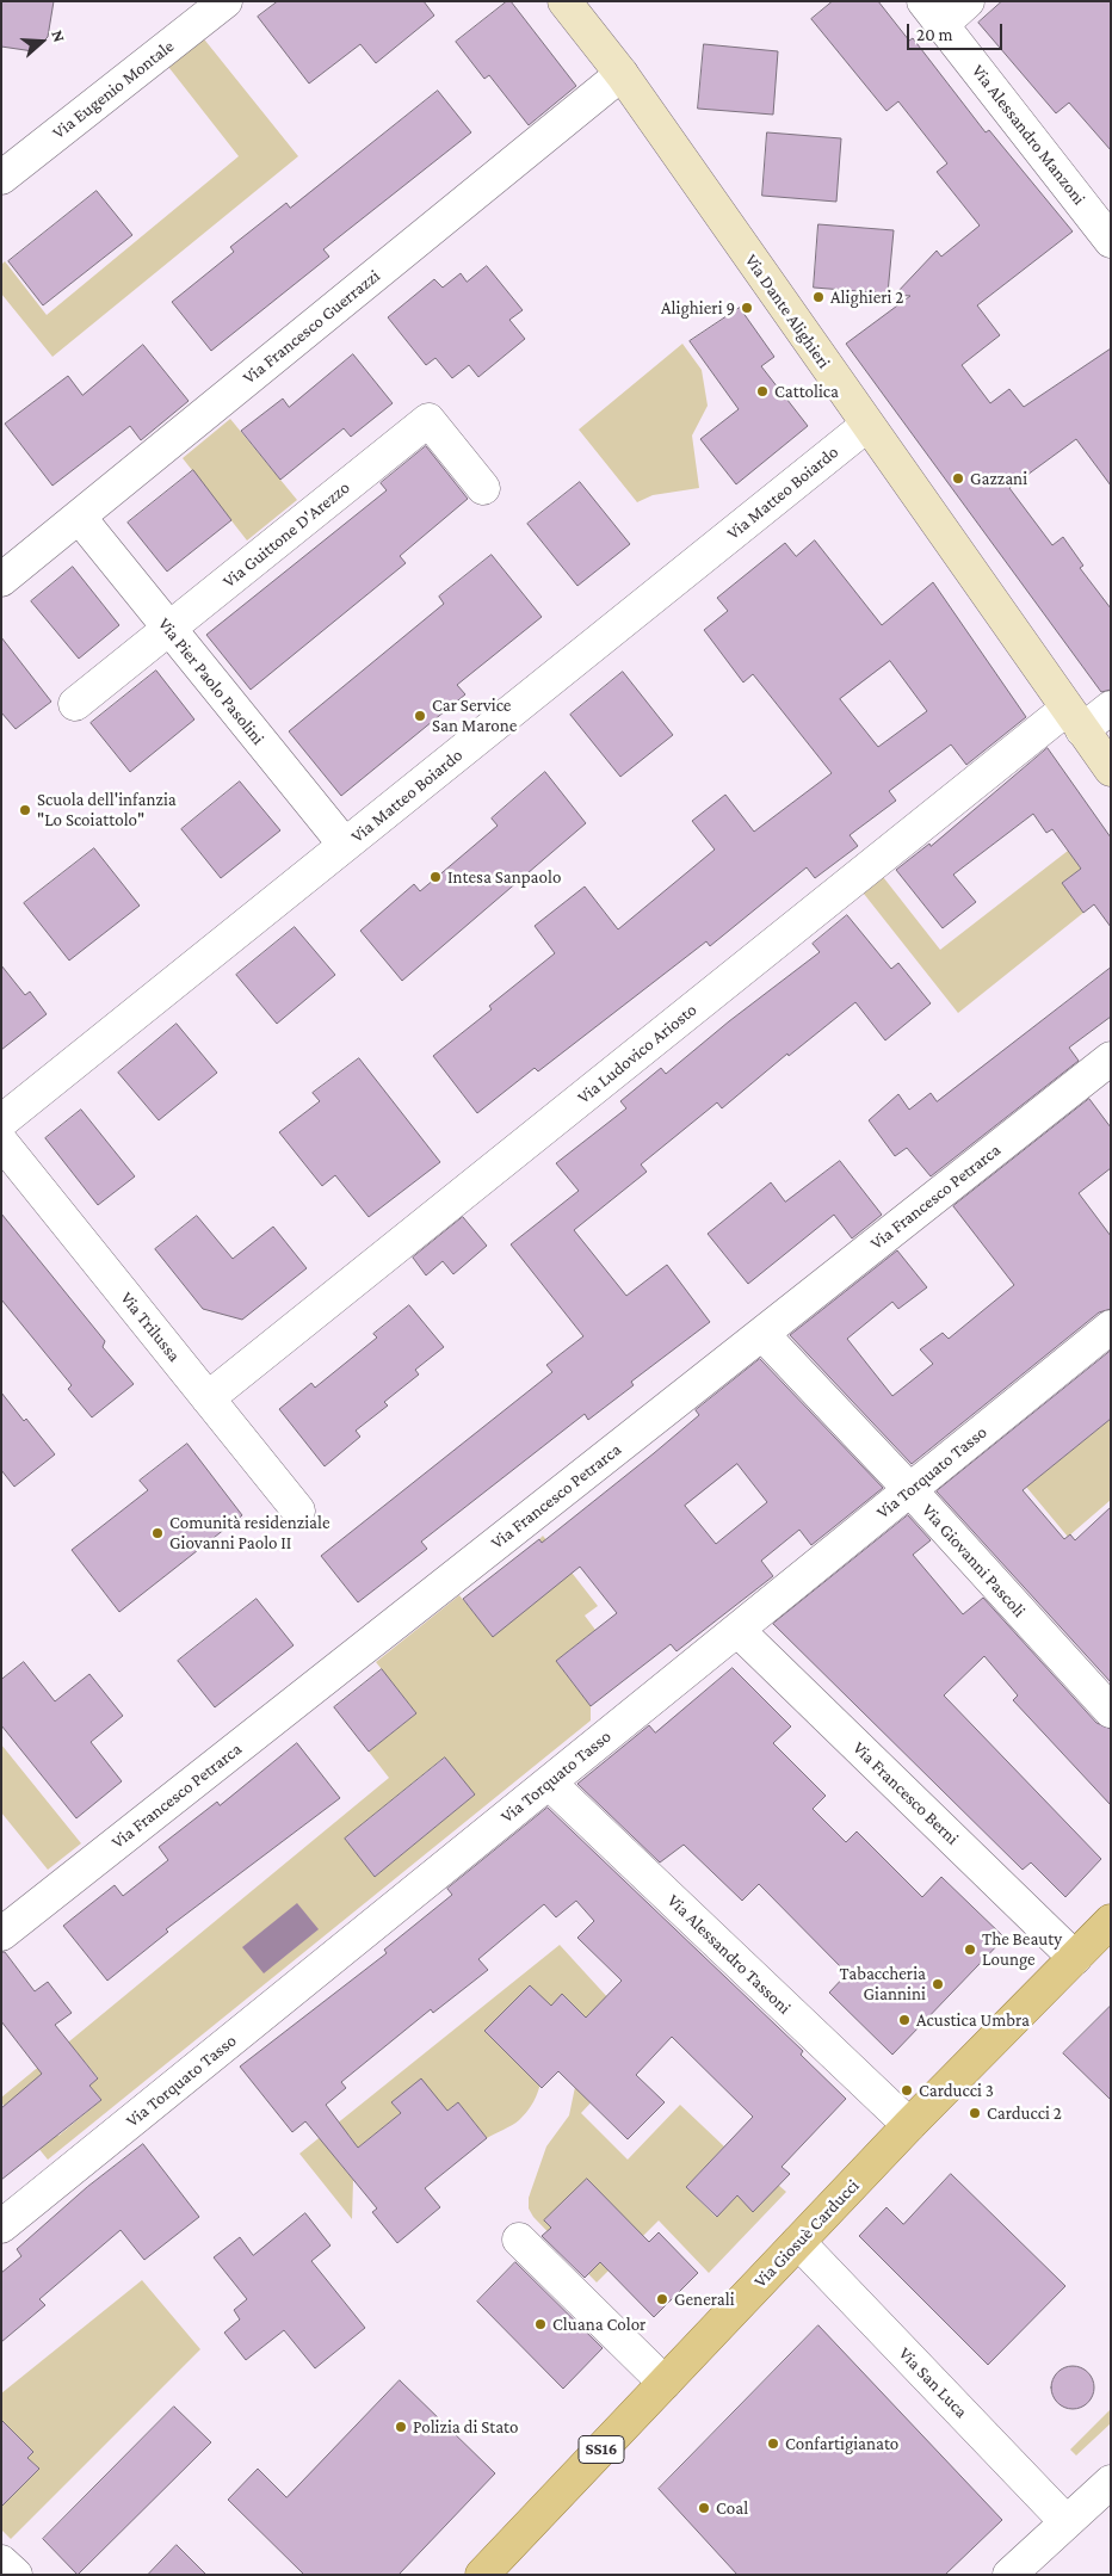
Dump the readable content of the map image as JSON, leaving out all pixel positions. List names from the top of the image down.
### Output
{
  "streets": {
    "main road": ["Via Dante Alighieri", "Via Giosuè Carducci", "SS16"],
    "street": [
      "Via Eugenio Montale",
      "Via Alessandro Manzoni",
      "Via Francesco Guerrazzi",
      "Via Matteo Boiardo",
      "Via Guittone D'Arezzo",
      "Via Pier Paolo Pasolini",
      "Via Ludovico Ariosto",
      "Via Francesco Petrarca",
      "Via Trilussa",
      "Via Torquato Tasso",
      "Via Giovanni Pascoli",
      "Via Francesco Berni",
      "Via Alessandro Tassoni",
      "Via San Luca"
    ]
  },
  "crossings": [
    ["Via Dante Alighieri", "Via Francesco Guerrazzi"],
    ["Via Dante Alighieri", "Via Matteo Boiardo"],
    ["Via Dante Alighieri", "Via Ludovico Ariosto"],
    ["Via Francesco Guerrazzi", "Via Pier Paolo Pasolini"],
    ["Via Matteo Boiardo", "Via Pier Paolo Pasolini"],
    ["Via Guittone D'Arezzo", "Via Pier Paolo Pasolini"],
    ["Via Ludovico Ariosto", "Via Trilussa"],
    ["Via Francesco Petrarca", "Via Giovanni Pascoli"],
    ["Via Torquato Tasso", "Via Giovanni Pascoli"],
    ["Via Torquato Tasso", "Via Francesco Berni"],
    ["Via Torquato Tasso", "Via Alessandro Tassoni"],
    ["Via Francesco Berni", "Via Giosuè Carducci"],
    ["Via Alessandro Tassoni", "Via Giosuè Carducci"],
    ["Via Giosuè Carducci", "Via San Luca"]
  ],
  "places": [
    "Alighieri 2",
    "Alighieri 9",
    "Cattolica",
    "Gazzani",
    "Car Service San Marone",
    "Scuola dell'infanzia \"Lo Scoiattolo\"",
    "Intesa Sanpaolo",
    "Comunità residenziale Giovanni Paolo II",
    "The Beauty Lounge",
    "Tabaccheria Giannini",
    "Acustica Umbra",
    "Carducci 3",
    "Carducci 2",
    "Generali",
    "Cluana Color",
    "Polizia di Stato",
    "Confartigianato",
    "Coal"
  ],
  "scale_bar": "20 m",
  "north": "right"
}
